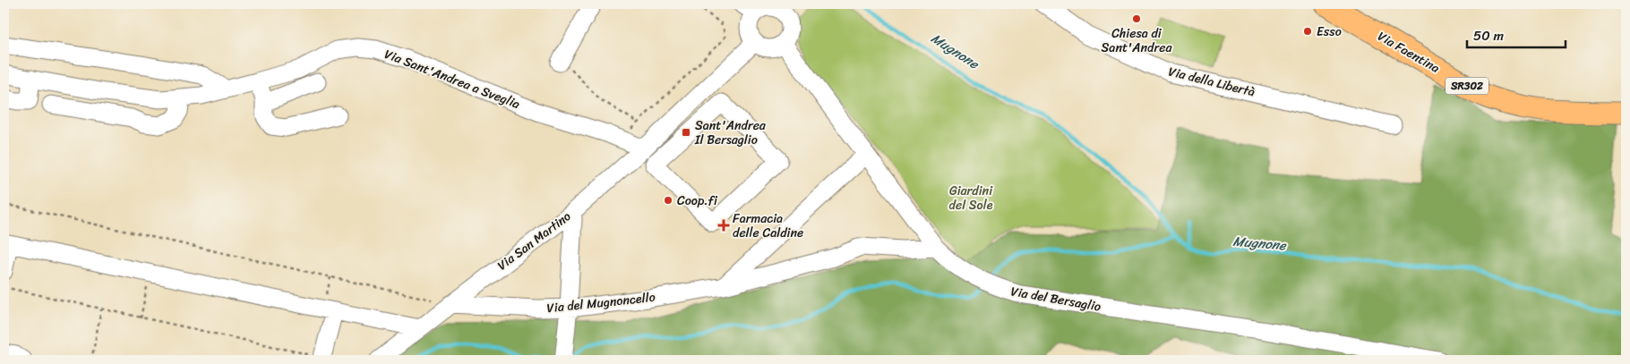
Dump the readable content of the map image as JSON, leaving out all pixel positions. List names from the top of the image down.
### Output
{
  "streets": {
    "main road": ["Via Faentina", "SR302"],
    "street": [
      "Via Sant'Andrea a Sveglia",
      "Via della Libertà",
      "Via San Martino",
      "Via del Bersaglio",
      "Via del Mugnoncello"
    ]
  },
  "crossings": [
    ["Via Sant'Andrea a Sveglia", "Via San Martino"],
    ["Via San Martino", "Via del Mugnoncello"],
    ["Via del Bersaglio", "Via del Mugnoncello"]
  ],
  "water": ["Mugnone"],
  "parks": ["Giardini del Sole"],
  "places": {
    "other": ["Chiesa di Sant'Andrea", "Esso", "Coop.fi"],
    "transit": ["Sant'Andrea Il Bersaglio"],
    "health": ["Farmacia delle Caldine"]
  },
  "scale_bar": "50 m"
}
